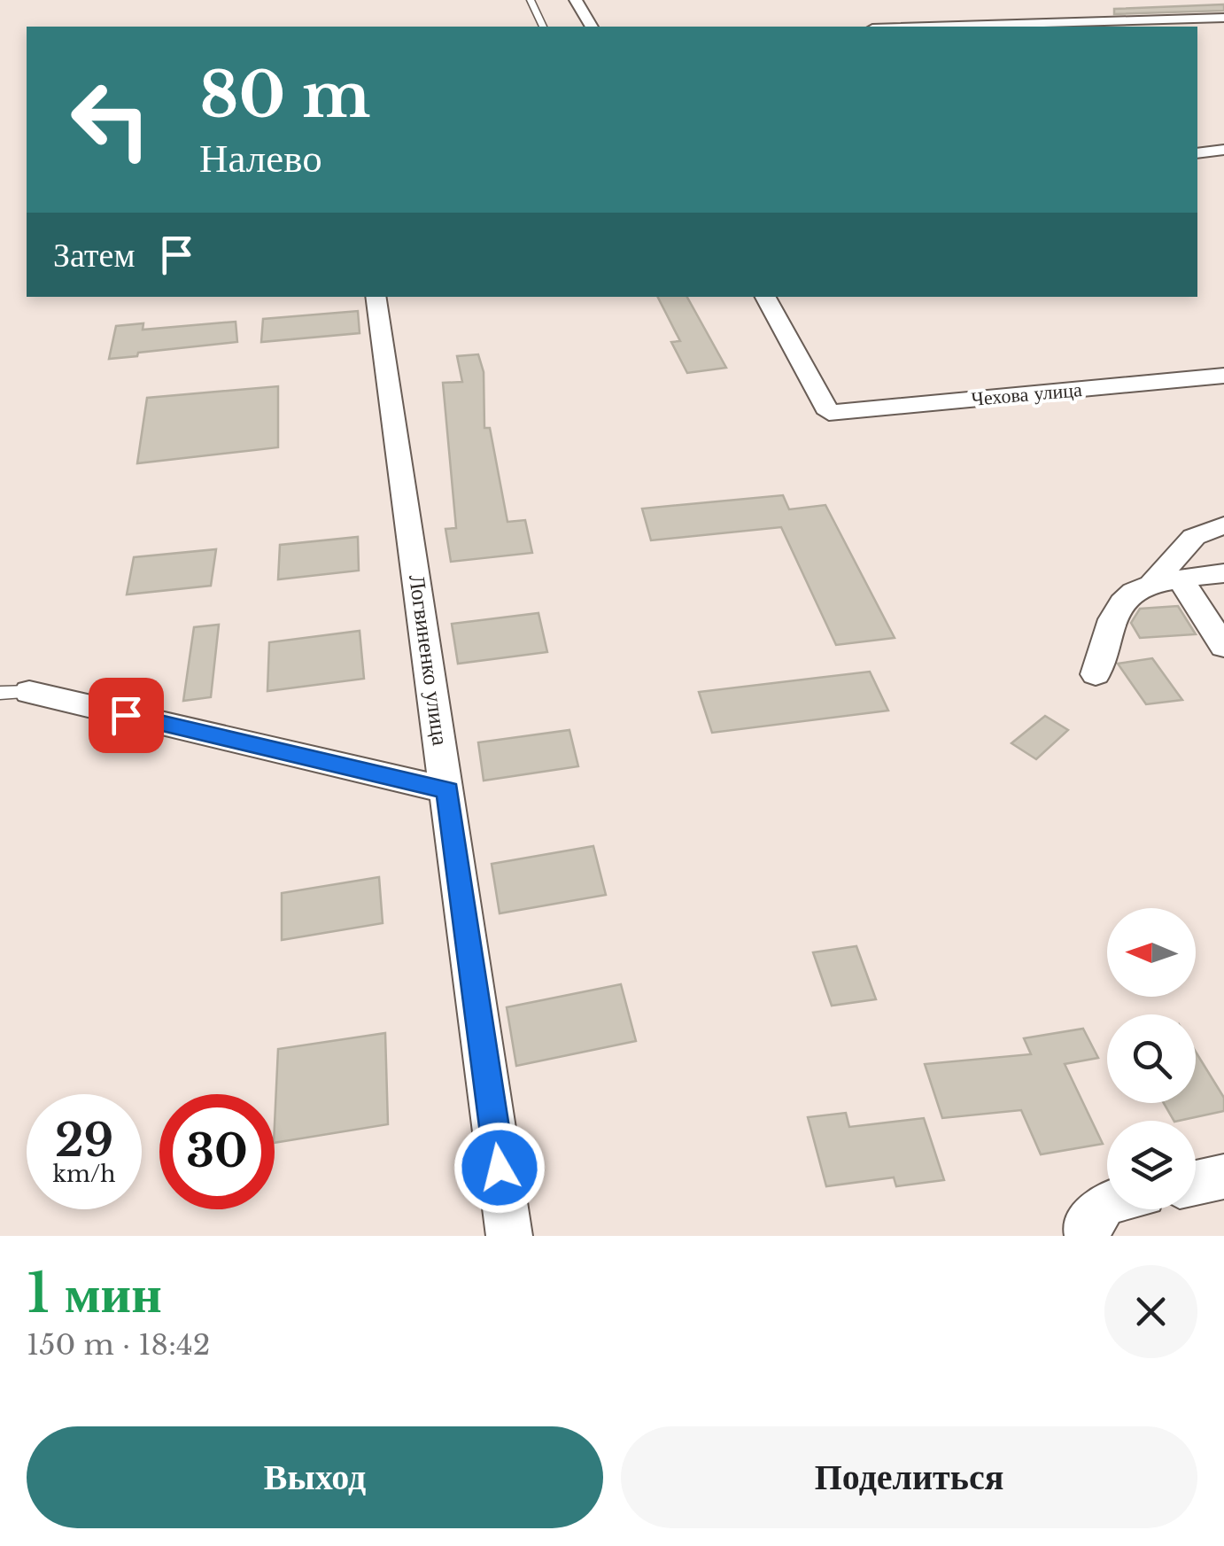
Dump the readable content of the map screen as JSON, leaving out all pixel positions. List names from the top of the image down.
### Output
{
  "streets": {
    "street": ["Чехова улица", "Логвиненко улица"]
  },
  "north": "left",
  "page": {
    "turn": ["80 m", "Налево"],
    "then": "Затем",
    "speed": "29 km/h",
    "limit": "30",
    "heading": ["1 мин", "150 m · 18:42"],
    "buttons": ["Выход", "Поделиться"]
  }
}
